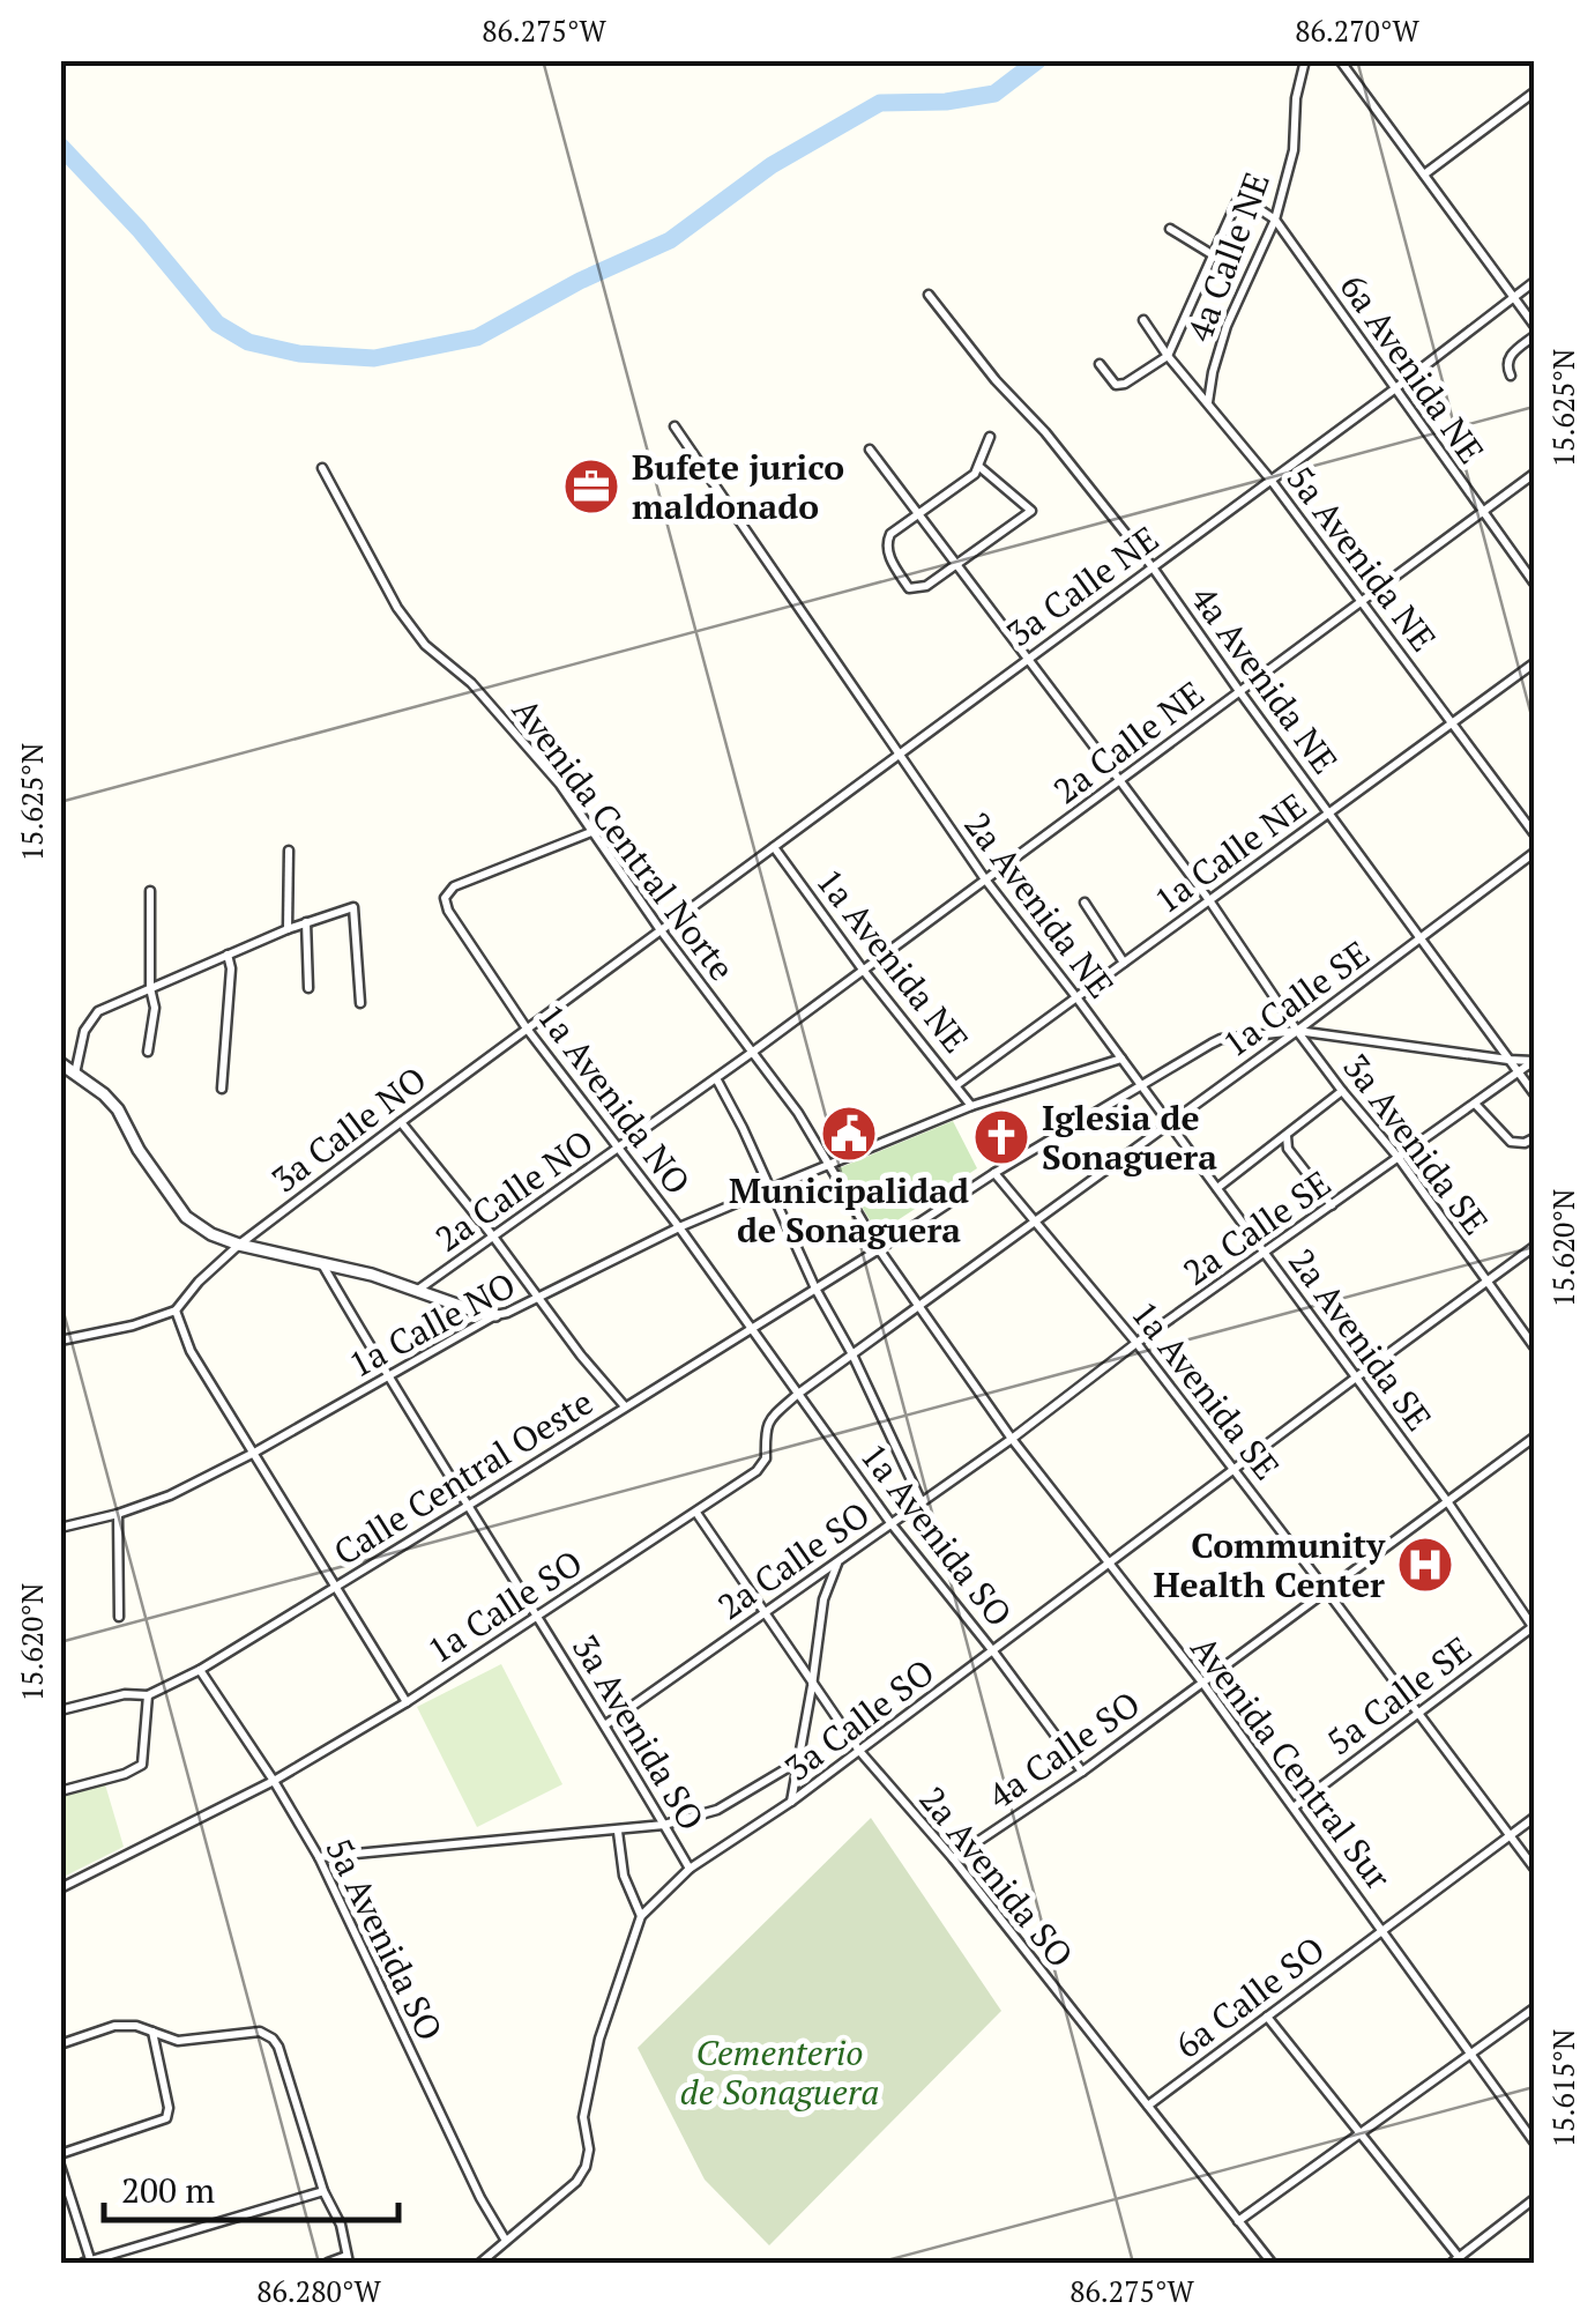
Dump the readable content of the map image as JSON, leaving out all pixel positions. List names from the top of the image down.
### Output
{
  "streets": {
    "street": [
      "4a Calle NE",
      "6a Avenida NE",
      "5a Avenida NE",
      "3a Calle NE",
      "4a Avenida NE",
      "2a Calle NE",
      "Avenida Central Norte",
      "1a Calle NE",
      "2a Avenida NE",
      "1a Avenida NE",
      "1a Calle SE",
      "1a Avenida NO",
      "3a Calle NO",
      "3a Avenida SE",
      "2a Calle NO",
      "2a Calle SE",
      "1a Calle NO",
      "2a Avenida SE",
      "1a Avenida SE",
      "Calle Central Oeste",
      "1a Avenida SO",
      "2a Calle SO",
      "1a Calle SO",
      "5a Calle SE",
      "3a Calle SO",
      "3a Avenida SO",
      "4a Calle SO",
      "Avenida Central Sur",
      "2a Avenida SO",
      "5a Avenida SO",
      "6a Calle SO"
    ]
  },
  "crossings": [
    ["4a Calle NE", "6a Avenida NE"],
    ["4a Calle NE", "5a Avenida NE"],
    ["6a Avenida NE", "3a Calle NE"],
    ["6a Avenida NE", "2a Calle NE"],
    ["5a Avenida NE", "3a Calle NE"],
    ["5a Avenida NE", "2a Calle NE"],
    ["5a Avenida NE", "1a Calle NE"],
    ["3a Calle NE", "4a Avenida NE"],
    ["3a Calle NE", "Avenida Central Norte"],
    ["3a Calle NE", "2a Avenida NE"],
    ["3a Calle NE", "1a Avenida NE"],
    ["3a Calle NE", "3a Calle NO"],
    ["3a Calle NE", "3a Avenida SE"],
    ["4a Avenida NE", "2a Calle NE"],
    ["4a Avenida NE", "1a Calle NE"],
    ["4a Avenida NE", "1a Calle SE"],
    ["4a Avenida NE", "2a Calle SE"],
    ["4a Avenida NE", "Calle Central Oeste"],
    ["2a Calle NE", "Avenida Central Norte"],
    ["2a Calle NE", "2a Avenida NE"],
    ["2a Calle NE", "1a Avenida NE"],
    ["2a Calle NE", "3a Avenida SE"],
    ["2a Calle NE", "2a Calle NO"],
    ["Avenida Central Norte", "1a Avenida NO"],
    ["Avenida Central Norte", "3a Calle NO"],
    ["Avenida Central Norte", "2a Calle NO"],
    ["Avenida Central Norte", "1a Calle NO"],
    ["Avenida Central Norte", "Calle Central Oeste"],
    ["Avenida Central Norte", "Avenida Central Sur"],
    ["1a Calle NE", "2a Avenida NE"],
    ["1a Calle NE", "1a Avenida NE"],
    ["1a Calle NE", "3a Avenida SE"],
    ["2a Avenida NE", "2a Avenida SE"],
    ["2a Avenida NE", "Calle Central Oeste"],
    ["1a Calle SE", "3a Avenida SE"],
    ["1a Calle SE", "2a Avenida SE"],
    ["1a Calle SE", "1a Avenida SE"],
    ["1a Calle SE", "Calle Central Oeste"],
    ["1a Calle SE", "1a Calle SO"],
    ["1a Calle SE", "Avenida Central Sur"],
    ["1a Avenida NO", "3a Calle NO"],
    ["1a Avenida NO", "2a Calle NO"],
    ["1a Avenida NO", "1a Calle NO"],
    ["1a Avenida NO", "Calle Central Oeste"],
    ["1a Avenida NO", "1a Avenida SO"],
    ["3a Avenida SE", "2a Calle SE"],
    ["3a Avenida SE", "Calle Central Oeste"],
    ["3a Avenida SE", "3a Calle SO"],
    ["2a Calle SE", "2a Avenida SE"],
    ["2a Calle SE", "1a Avenida SE"],
    ["2a Calle SE", "Calle Central Oeste"],
    ["2a Calle SE", "2a Calle SO"],
    ["2a Calle SE", "Avenida Central Sur"],
    ["1a Calle NO", "3a Avenida SO"],
    ["2a Avenida SE", "Calle Central Oeste"],
    ["2a Avenida SE", "5a Calle SE"],
    ["2a Avenida SE", "3a Calle SO"],
    ["2a Avenida SE", "4a Calle SO"],
    ["1a Avenida SE", "Calle Central Oeste"],
    ["1a Avenida SE", "5a Calle SE"],
    ["1a Avenida SE", "3a Calle SO"],
    ["1a Avenida SE", "4a Calle SO"],
    ["1a Avenida SE", "6a Calle SO"],
    ["Calle Central Oeste", "1a Avenida SO"],
    ["Calle Central Oeste", "3a Avenida SO"],
    ["Calle Central Oeste", "Avenida Central Sur"],
    ["Calle Central Oeste", "5a Avenida SO"],
    ["1a Avenida SO", "2a Calle SO"],
    ["1a Avenida SO", "1a Calle SO"],
    ["1a Avenida SO", "3a Calle SO"],
    ["1a Avenida SO", "4a Calle SO"],
    ["2a Calle SO", "3a Avenida SO"],
    ["2a Calle SO", "Avenida Central Sur"],
    ["2a Calle SO", "2a Avenida SO"],
    ["1a Calle SO", "3a Avenida SO"],
    ["1a Calle SO", "Avenida Central Sur"],
    ["1a Calle SO", "2a Avenida SO"],
    ["1a Calle SO", "5a Avenida SO"],
    ["5a Calle SE", "Avenida Central Sur"],
    ["3a Calle SO", "3a Avenida SO"],
    ["3a Calle SO", "Avenida Central Sur"],
    ["3a Calle SO", "2a Avenida SO"],
    ["4a Calle SO", "Avenida Central Sur"],
    ["4a Calle SO", "2a Avenida SO"],
    ["Avenida Central Sur", "6a Calle SO"],
    ["2a Avenida SO", "6a Calle SO"]
  ],
  "parks": ["Cementerio de Sonaguera"],
  "places": {
    "office": ["Bufete jurico maldonado"],
    "public building": ["Municipalidad de Sonaguera"],
    "church": ["Iglesia de Sonaguera"],
    "hospital": ["Community Health Center"]
  },
  "scale_bar": "200 m",
  "coordinates": [
    "86.275°W",
    "86.270°W",
    "15.625°N",
    "15.620°N",
    "15.615°N",
    "86.280°W"
  ]
}
